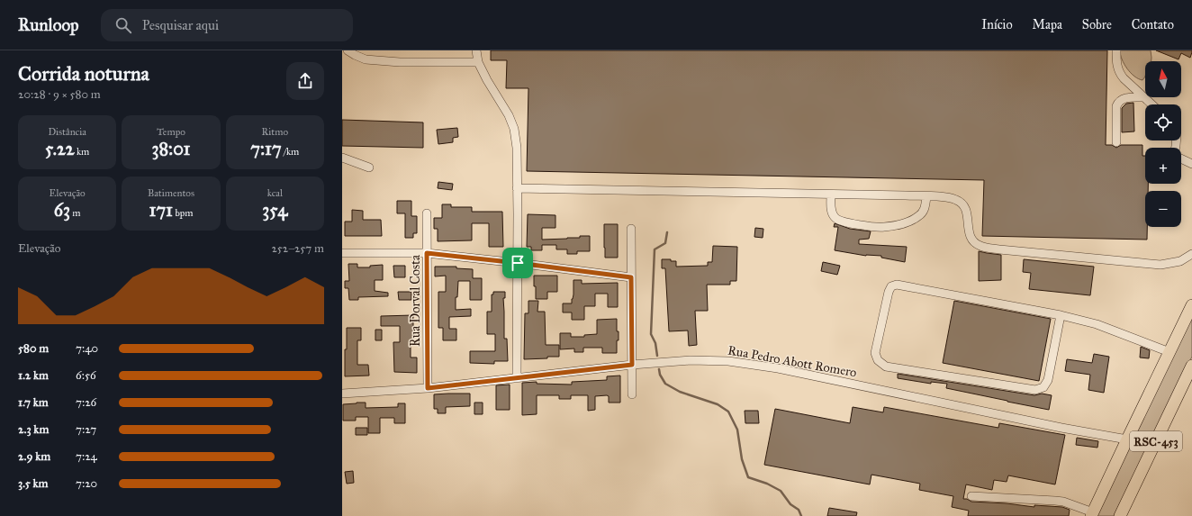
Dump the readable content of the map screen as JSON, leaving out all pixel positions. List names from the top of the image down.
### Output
{
  "streets": {
    "highway": ["RSC-453"],
    "street": ["Rua Dorval Costa", "Rua Pedro Abott Romero"]
  },
  "crossings": [
    ["Rua Dorval Costa", "Rua Pedro Abott Romero"]
  ],
  "north": "top",
  "page": {
    "header": "Runloop",
    "search": "Pesquisar aqui",
    "nav": [
      "Início",
      "Mapa",
      "Sobre",
      "Contato"
    ],
    "heading": ["Corrida noturna", "20:28 · 9 × 580 m"],
    "map_buttons": ["+", "−"],
    "stats": [
      ["Distância", "5.22 km"],
      ["Tempo", "38:01"],
      ["Ritmo", "7:17 /km"],
      ["Elevação", "63 m"],
      ["Batimentos", "171 bpm"],
      ["kcal", "354"]
    ],
    "chart": ["Elevação", "252–257 m"],
    "list": [
      {
        "name": "580 m",
        "note": "7:40"
      },
      {
        "name": "1.2 km",
        "note": "6:56"
      },
      {
        "name": "1.7 km",
        "note": "7:26"
      },
      {
        "name": "2.3 km",
        "note": "7:27"
      },
      {
        "name": "2.9 km",
        "note": "7:24"
      },
      {
        "name": "3.5 km",
        "note": "7:20"
      }
    ]
  }
}
